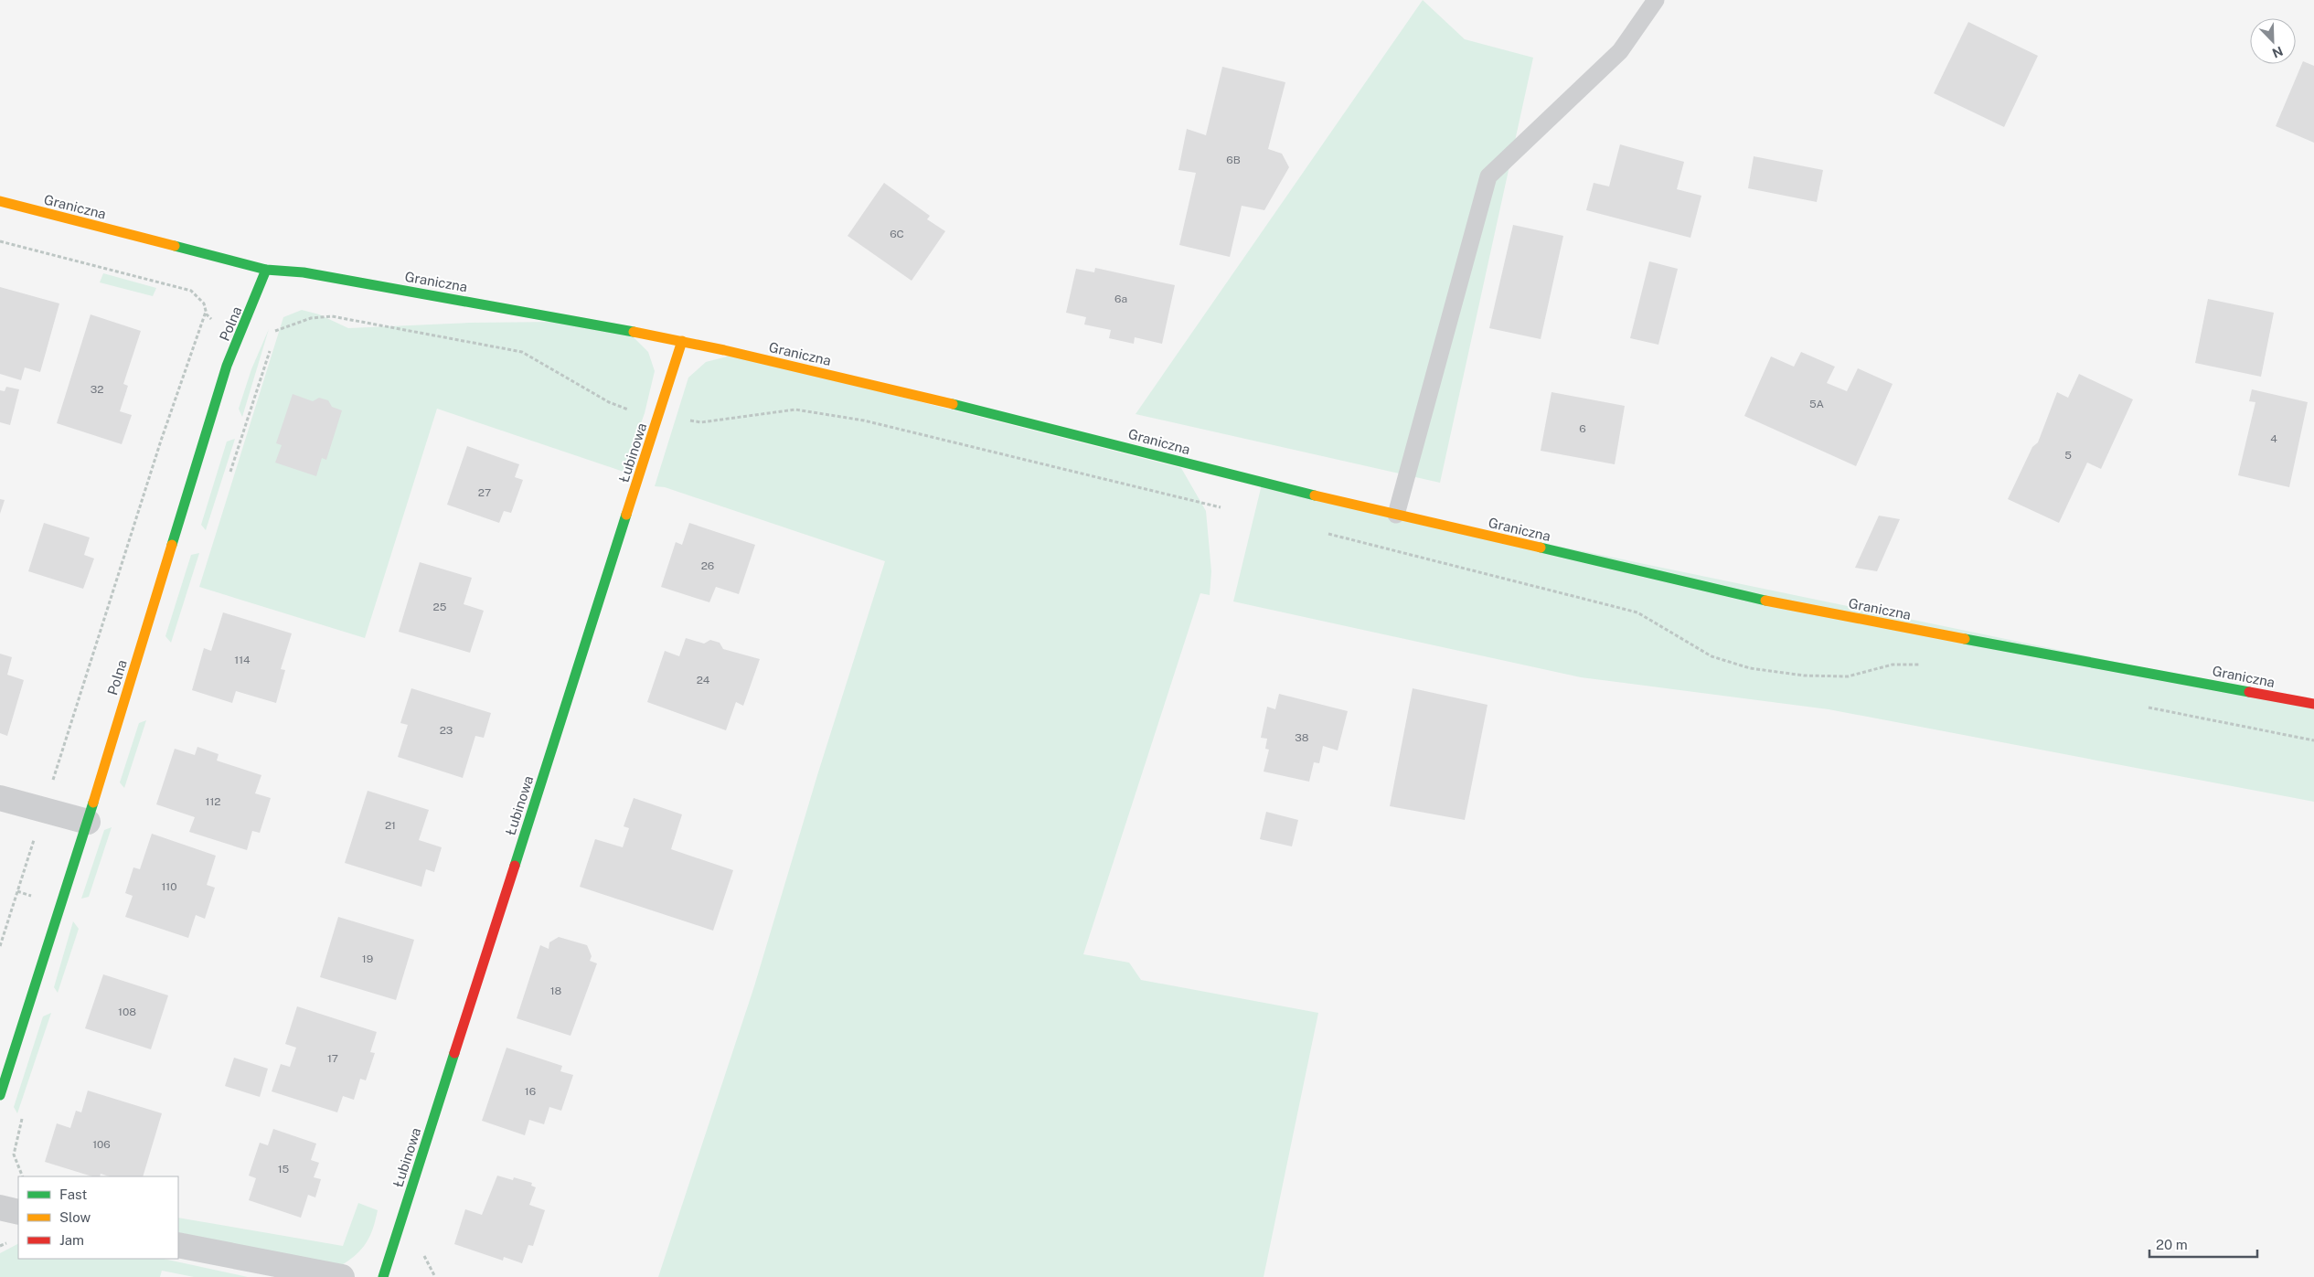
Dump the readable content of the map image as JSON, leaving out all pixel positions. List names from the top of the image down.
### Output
{
  "streets": {
    "street": ["Graniczna", "Polna", "Łubinowa"]
  },
  "crossings": [
    ["Graniczna", "Polna"],
    ["Graniczna", "Łubinowa"]
  ],
  "house_numbers": [
    "6B",
    "6C",
    "6a",
    "32",
    "5A",
    "6",
    "4",
    "5",
    "27",
    "26",
    "25",
    "114",
    "24",
    "23",
    "38",
    "112",
    "21",
    "110",
    "19",
    "18",
    "108",
    "17",
    "16",
    "106",
    "15"
  ],
  "legend": ["Fast", "Slow", "Jam"],
  "scale_bar": "20 m",
  "north": "bottom right"
}
